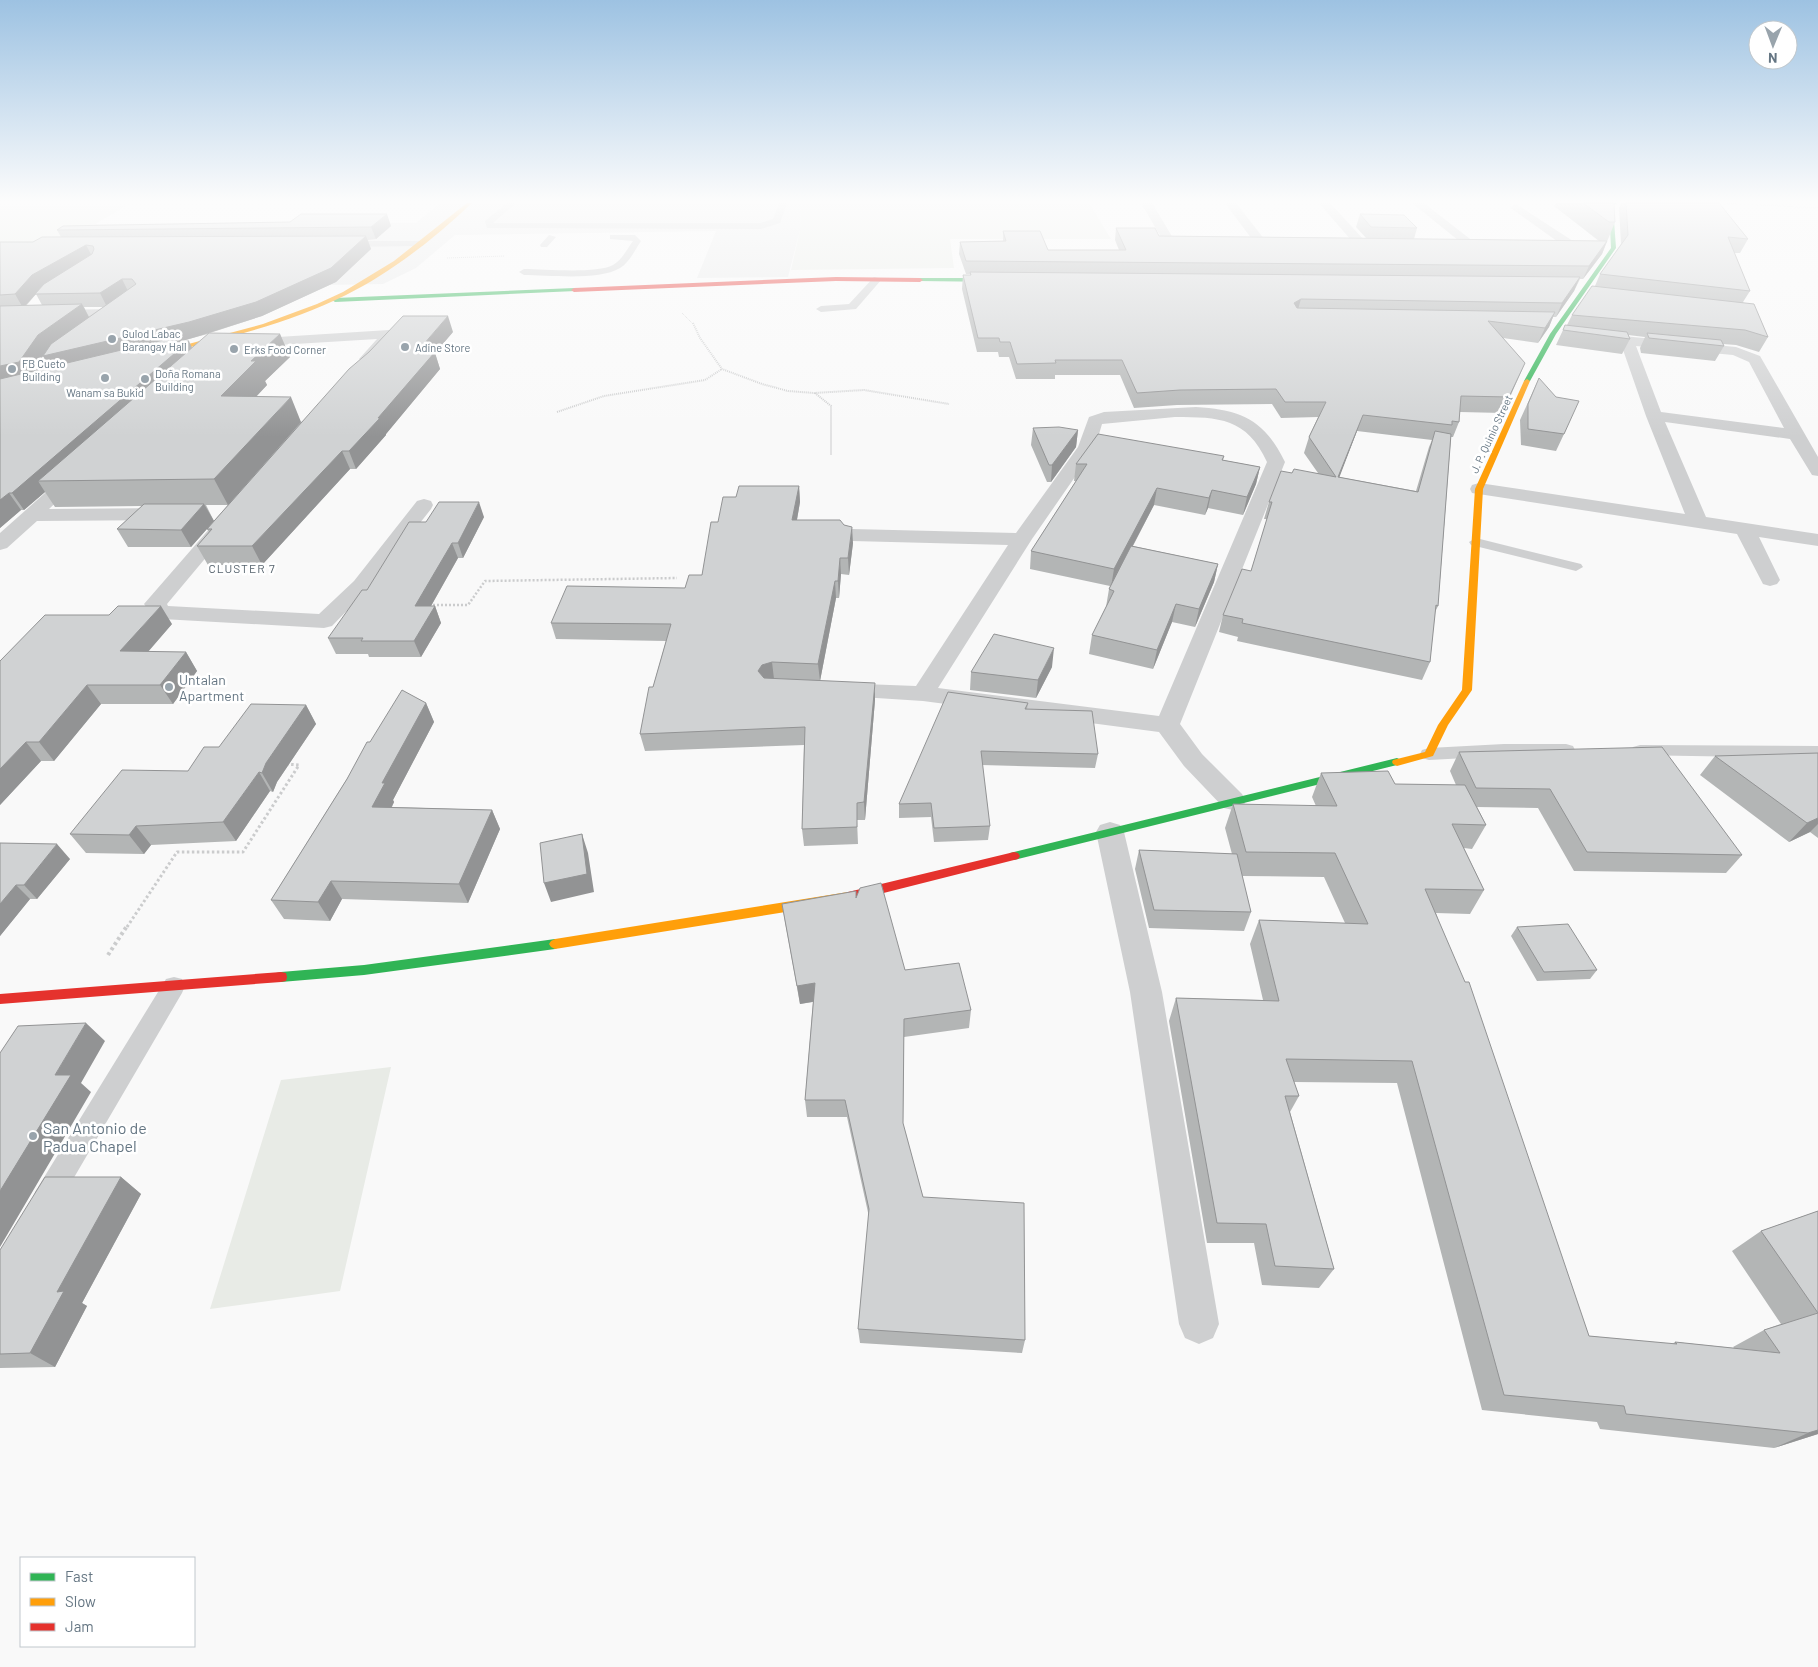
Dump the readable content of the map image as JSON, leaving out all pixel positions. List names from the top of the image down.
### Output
{
  "streets": {
    "street": ["J. P. Quinio Street"]
  },
  "districts": ["CLUSTER 7"],
  "places": [
    "Gulod Labac Barangay Hall",
    "Adine Store",
    "Erks Food Corner",
    "FB Cueto Building",
    "Wanam sa Bukid",
    "Doña Romana Building",
    "Untalan Apartment",
    "San Antonio de Padua Chapel"
  ],
  "legend": ["Fast", "Slow", "Jam"],
  "north": "bottom"
}
